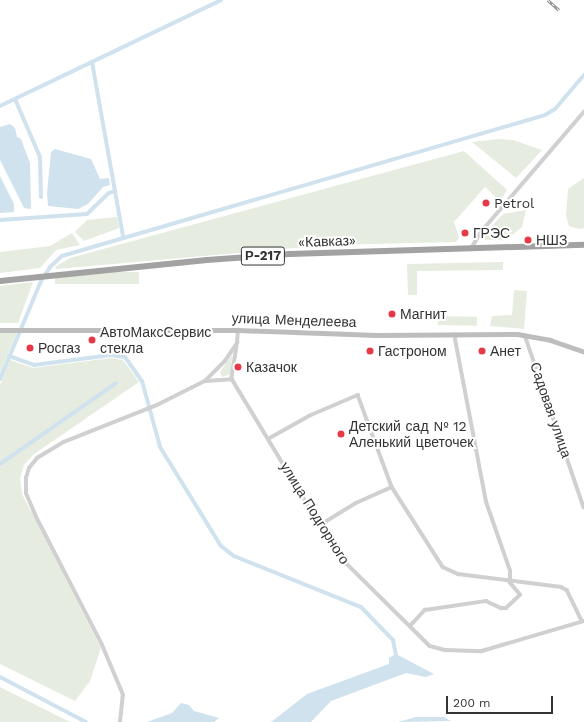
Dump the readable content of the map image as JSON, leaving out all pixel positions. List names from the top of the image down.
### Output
{
  "streets": {
    "highway": ["«Кавказ»", "Р-217"],
    "main road": ["улица Менделеева"],
    "street": ["Садовая улица", "улица Подгорного"]
  },
  "crossings": [
    ["улица Менделеева", "Садовая улица"]
  ],
  "places": [
    "Petrol",
    "ГРЭС",
    "НШЗ",
    "Магнит",
    "АвтоМаксСервис стекла",
    "Росгаз",
    "Гастроном",
    "Анет",
    "Казачок",
    "Детский сад № 12 Аленький цветочек"
  ],
  "scale_bar": "200 m"
}
